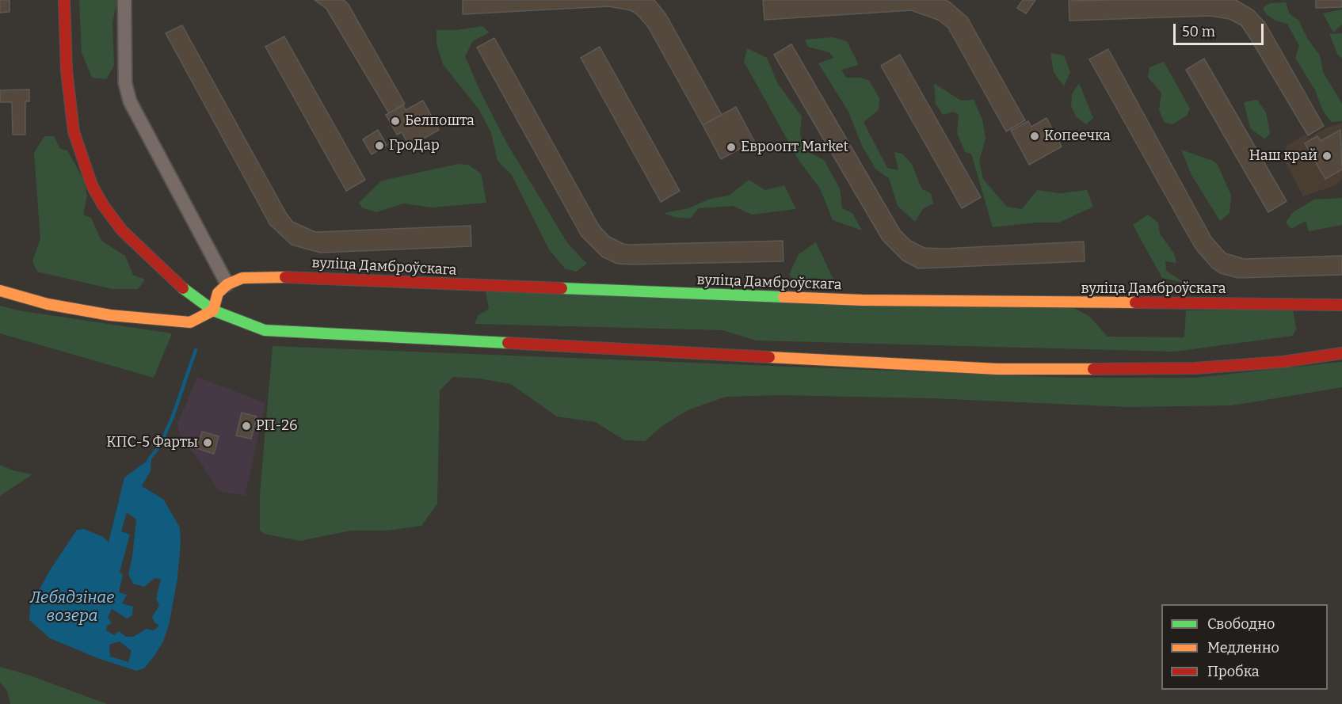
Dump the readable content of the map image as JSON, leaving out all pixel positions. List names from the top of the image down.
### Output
{
  "streets": {
    "main road": ["вуліца Дамброўскага"]
  },
  "water": ["Лебядзінае возера"],
  "places": [
    "Белпошта",
    "Копеечка",
    "ГроДар",
    "Евроопт Market",
    "Наш край",
    "РП-26",
    "КПС-5 Фарты"
  ],
  "legend": ["Свободно", "Медленно", "Пробка"],
  "scale_bar": "50 m"
}
